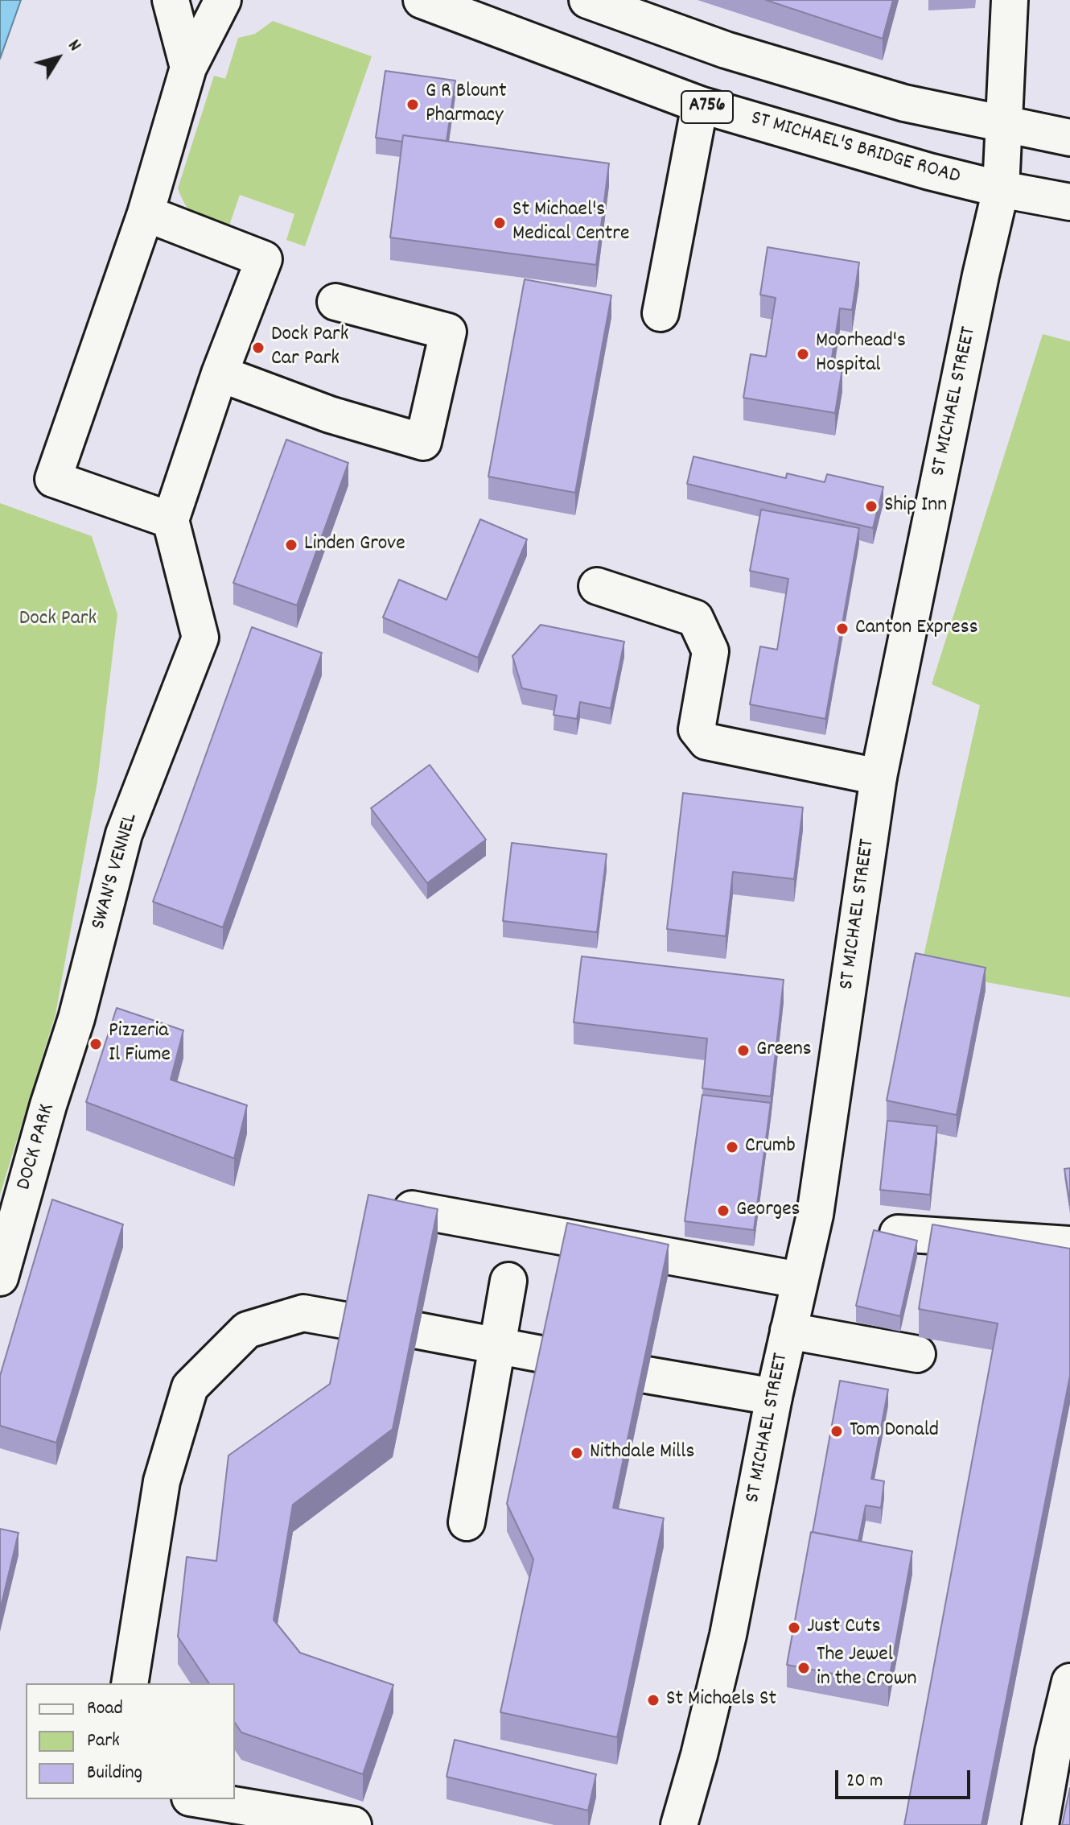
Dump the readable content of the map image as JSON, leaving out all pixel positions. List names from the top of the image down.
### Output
{
  "streets": {
    "main road": [
      "A756",
      "ST MICHAEL'S BRIDGE ROAD",
      "ST MICHAEL STREET",
      "SWAN'S VENNEL",
      "DOCK PARK"
    ]
  },
  "crossings": [
    ["A756", "ST MICHAEL'S BRIDGE ROAD"],
    ["A756", "ST MICHAEL STREET"],
    ["ST MICHAEL'S BRIDGE ROAD", "ST MICHAEL STREET"],
    ["SWAN'S VENNEL", "DOCK PARK"]
  ],
  "parks": ["Dock Park"],
  "places": [
    "G R Blount Pharmacy",
    "St Michael's Medical Centre",
    "Dock Park Car Park",
    "Moorhead's Hospital",
    "Ship Inn",
    "Linden Grove",
    "Canton Express",
    "Pizzeria Il Fiume",
    "Greens",
    "Crumb",
    "Georges",
    "Tom Donald",
    "Nithdale Mills",
    "Just Cuts",
    "The Jewel in the Crown",
    "St Michaels St"
  ],
  "legend": ["Road", "Park", "Building"],
  "scale_bar": "20 m",
  "north": "top right"
}
